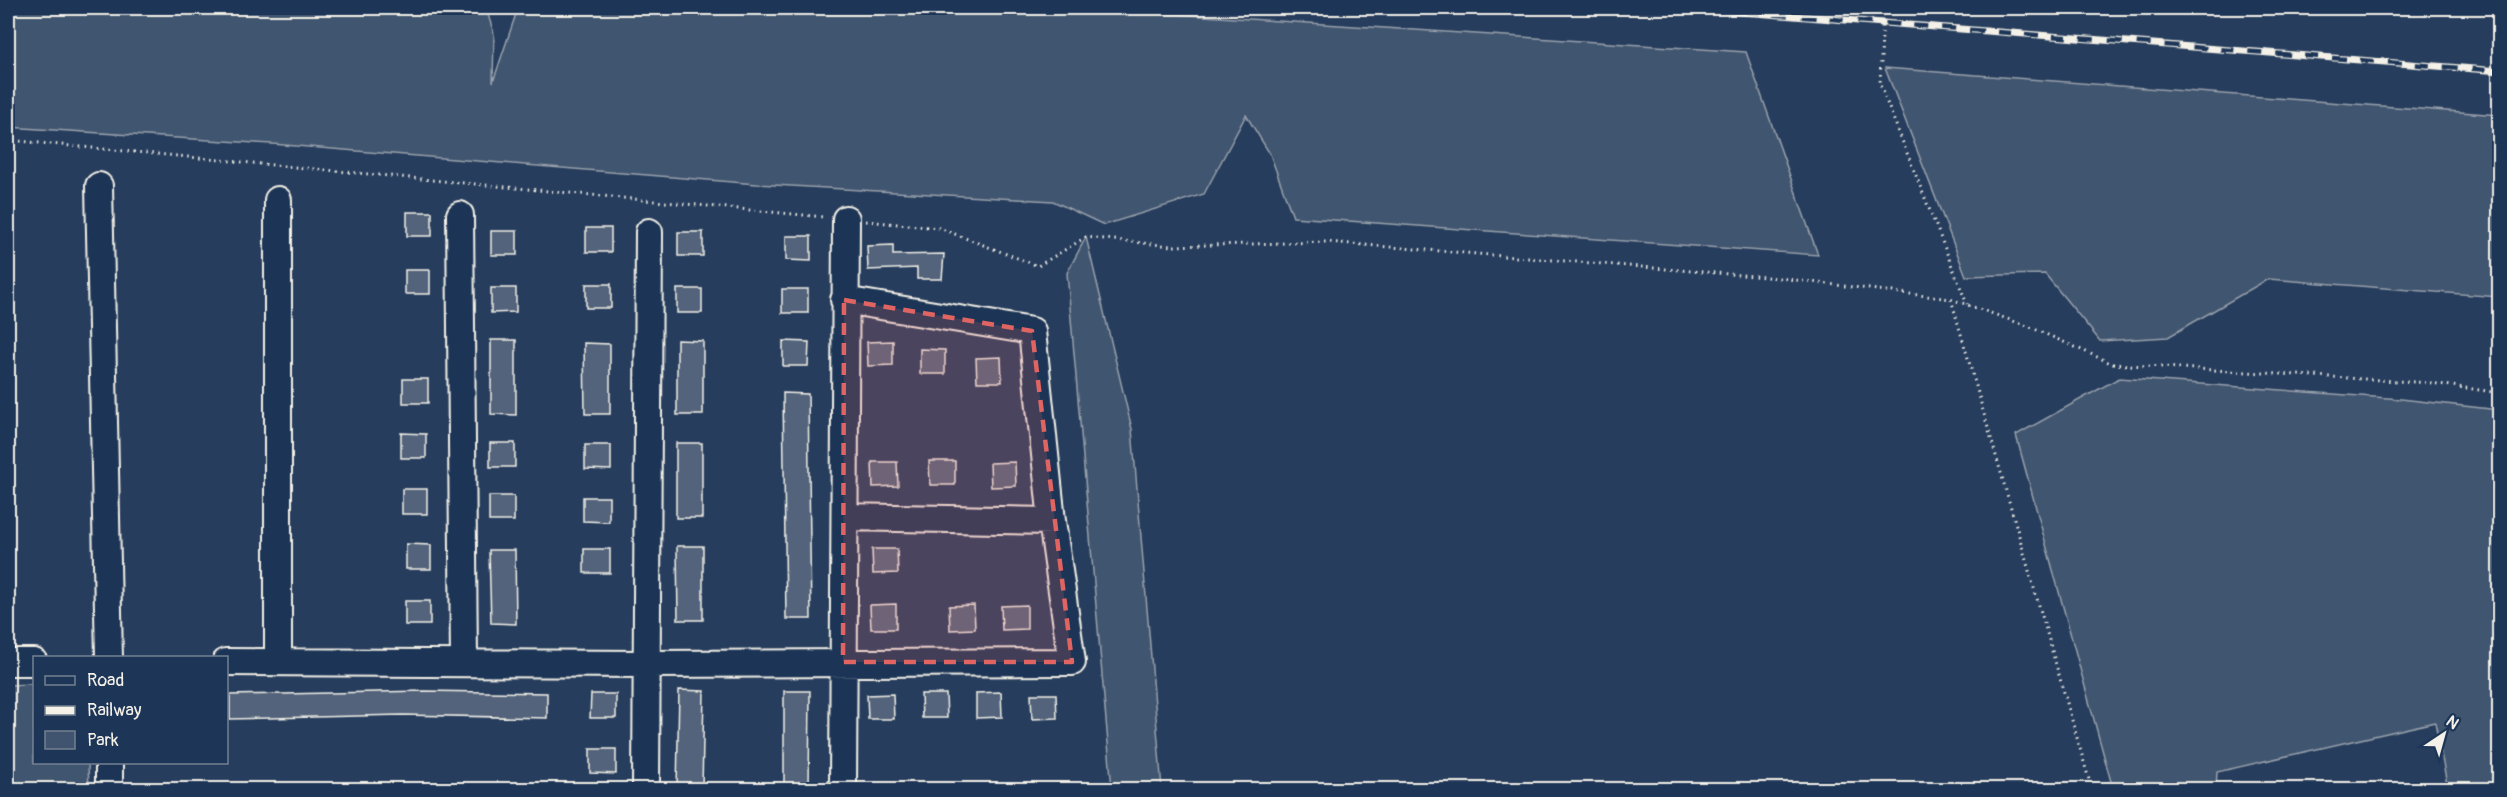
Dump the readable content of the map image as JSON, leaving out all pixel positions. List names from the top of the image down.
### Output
{
  "legend": ["Road", "Railway", "Park"],
  "north": "top right"
}
